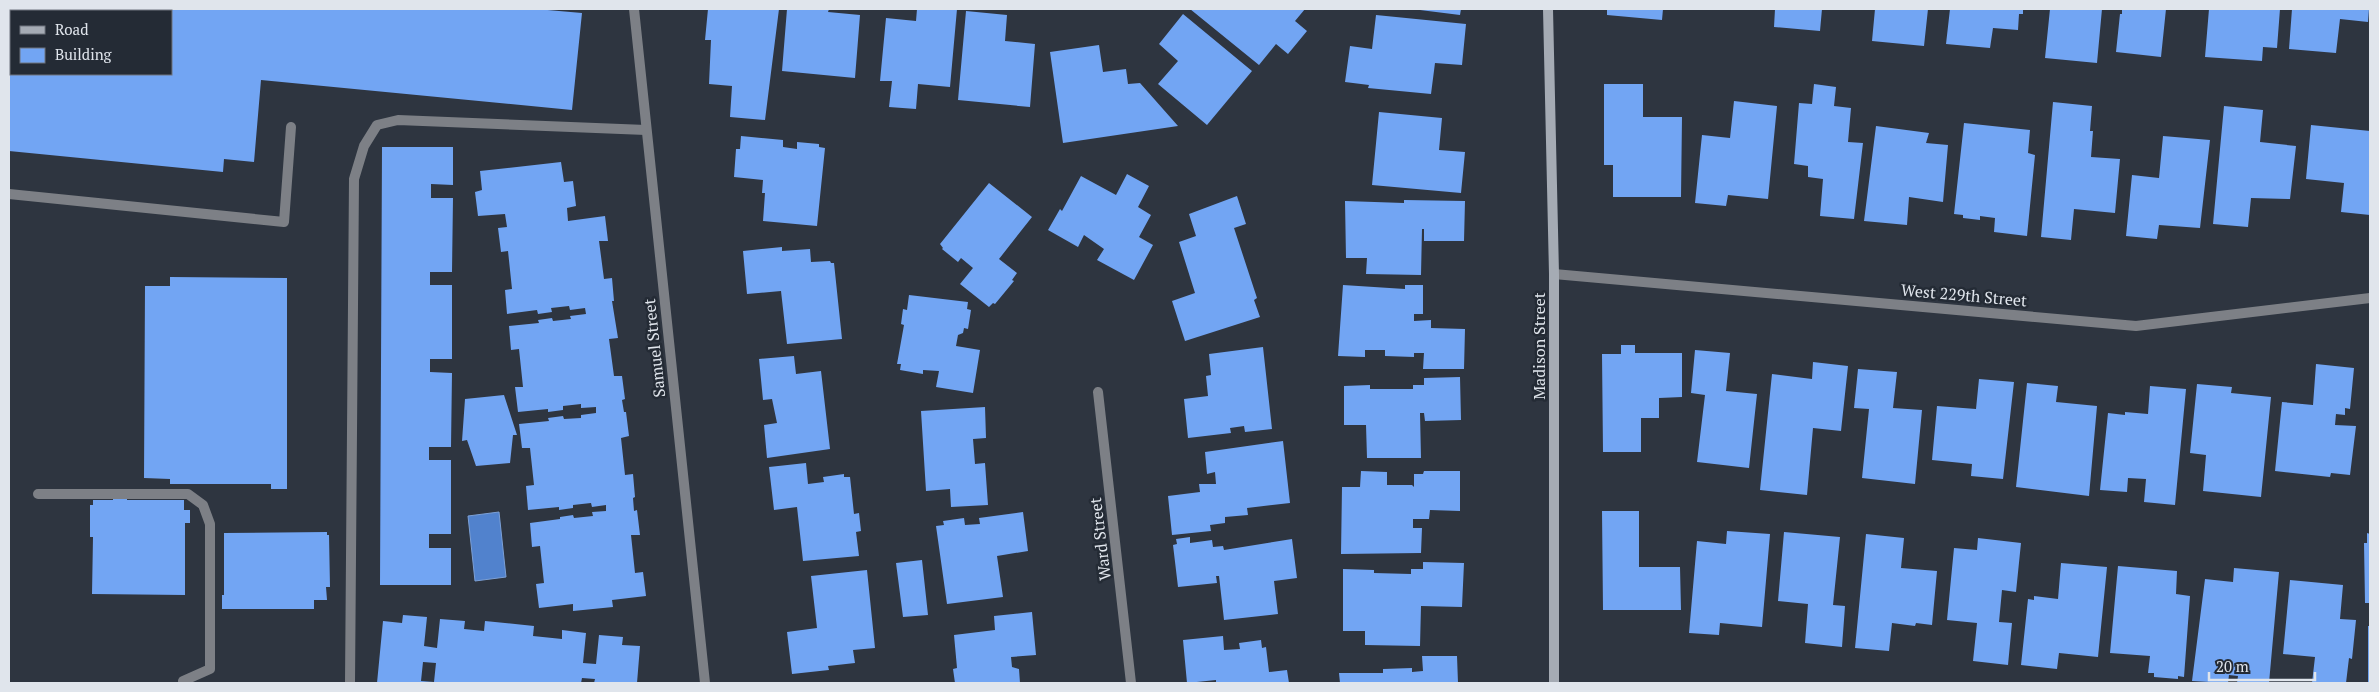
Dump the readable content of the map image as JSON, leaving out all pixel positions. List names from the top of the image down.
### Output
{
  "streets": {
    "street": [
      "West 229th Street",
      "Madison Street",
      "Samuel Street",
      "Ward Street"
    ]
  },
  "crossings": [
    ["West 229th Street", "Madison Street"]
  ],
  "legend": ["Road", "Building"],
  "scale_bar": "20 m"
}
